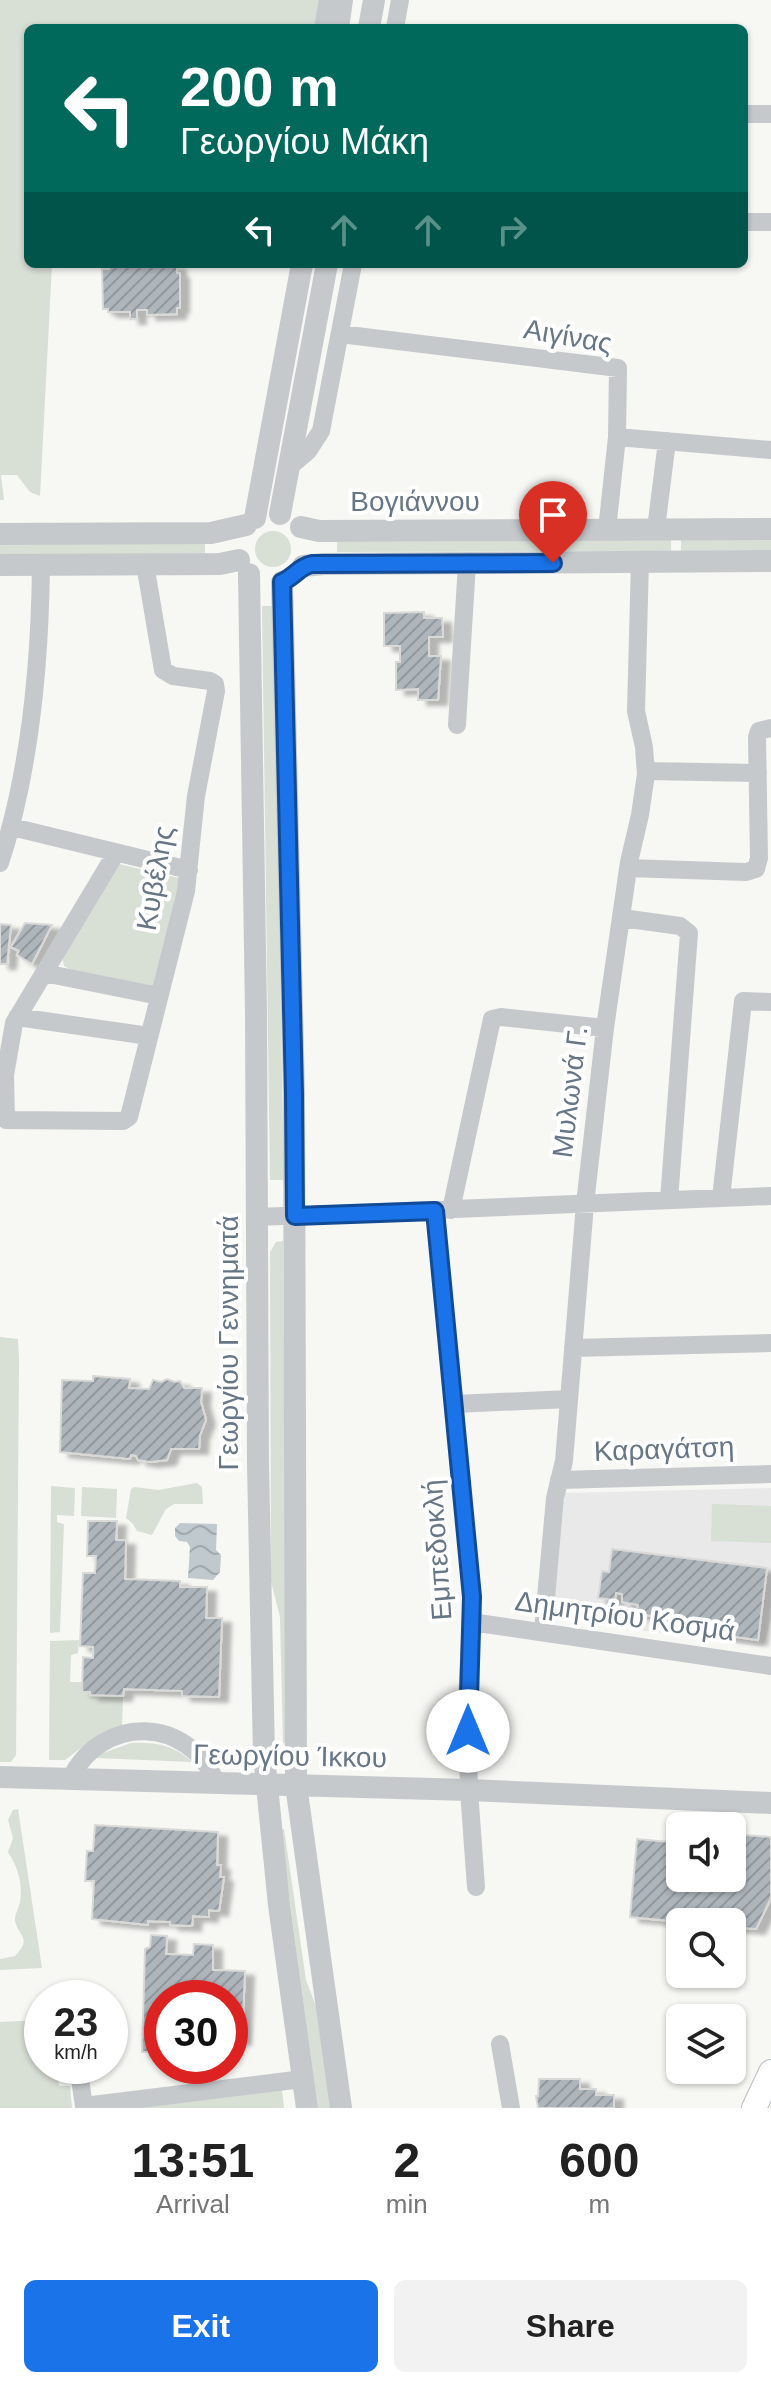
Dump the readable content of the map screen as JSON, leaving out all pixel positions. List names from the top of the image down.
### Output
{
  "streets": {
    "street": [
      "Αιγίνας",
      "Βογιάννου",
      "Κυβέλης",
      "Μυλωνά Γ.",
      "Γεωργίου Γεννηματά",
      "Καραγάτση",
      "Εμπεδοκλή",
      "Δημητρίου Κοσμά",
      "Γεωργίου Ίκκου"
    ]
  },
  "crossings": [
    ["Βογιάννου", "Γεωργίου Γεννηματά"],
    ["Μυλωνά Γ.", "Καραγάτση"],
    ["Μυλωνά Γ.", "Εμπεδοκλή"],
    ["Μυλωνά Γ.", "Δημητρίου Κοσμά"],
    ["Γεωργίου Γεννηματά", "Γεωργίου Ίκκου"],
    ["Εμπεδοκλή", "Δημητρίου Κοσμά"],
    ["Εμπεδοκλή", "Γεωργίου Ίκκου"]
  ],
  "page": {
    "turn": ["200 m", "Γεωργίου Μάκη"],
    "speed": "23 km/h",
    "limit": "30",
    "eta": [
      "13:51",
      "Arrival",
      "2",
      "min",
      "600",
      "m"
    ],
    "buttons": ["Exit", "Share"]
  }
}
